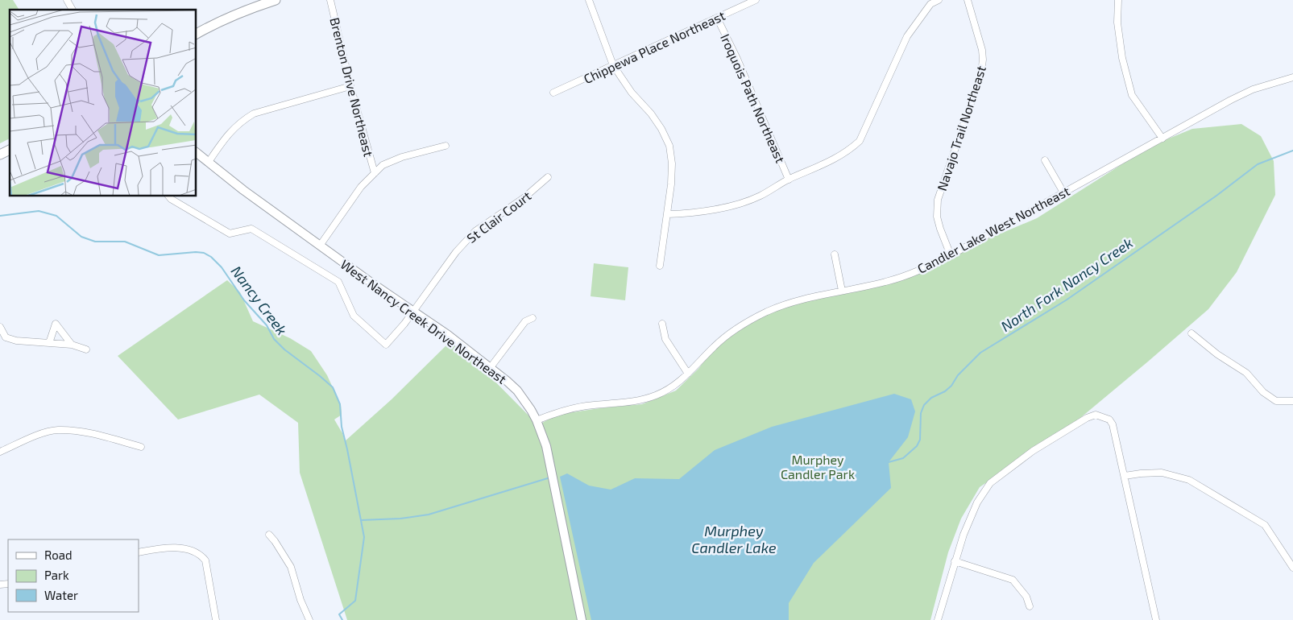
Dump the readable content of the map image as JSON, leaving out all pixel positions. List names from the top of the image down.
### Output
{
  "streets": {
    "street": [
      "Chippewa Place Northeast",
      "Brenton Drive Northeast",
      "Iroquois Path Northeast",
      "Navajo Trail Northeast",
      "St Clair Court",
      "Candler Lake West Northeast",
      "West Nancy Creek Drive Northeast"
    ]
  },
  "crossings": [
    ["Chippewa Place Northeast", "Iroquois Path Northeast"],
    ["Navajo Trail Northeast", "Candler Lake West Northeast"],
    ["St Clair Court", "West Nancy Creek Drive Northeast"],
    ["Candler Lake West Northeast", "West Nancy Creek Drive Northeast"]
  ],
  "water": ["North Fork Nancy Creek", "Nancy Creek", "Murphey Candler Lake"],
  "parks": ["Murphey Candler Park"],
  "legend": ["Road", "Park", "Water"]
}
